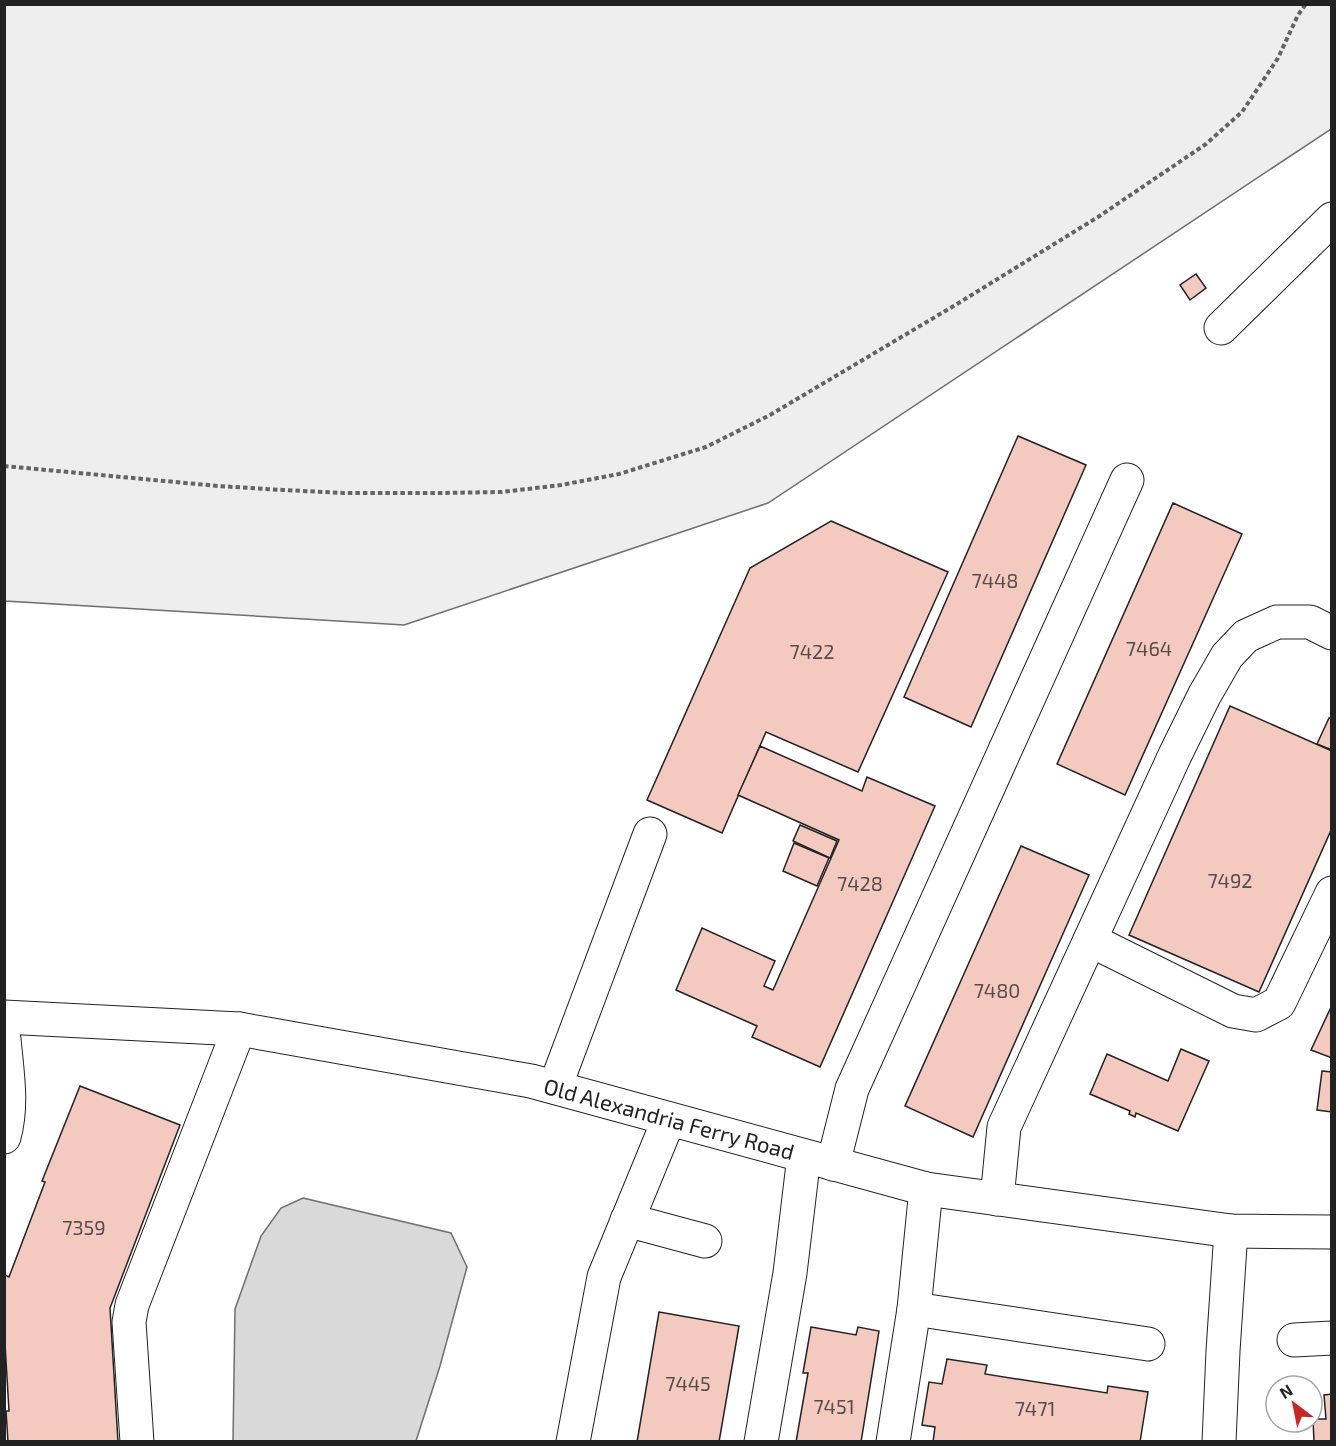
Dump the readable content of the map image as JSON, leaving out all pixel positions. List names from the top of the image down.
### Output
{
  "streets": {
    "main road": ["Old Alexandria Ferry Road"]
  },
  "house_numbers": [
    "7448",
    "7464",
    "7422",
    "7492",
    "7428",
    "7480",
    "7359",
    "7445",
    "7451",
    "7471"
  ],
  "north": "top left"
}
